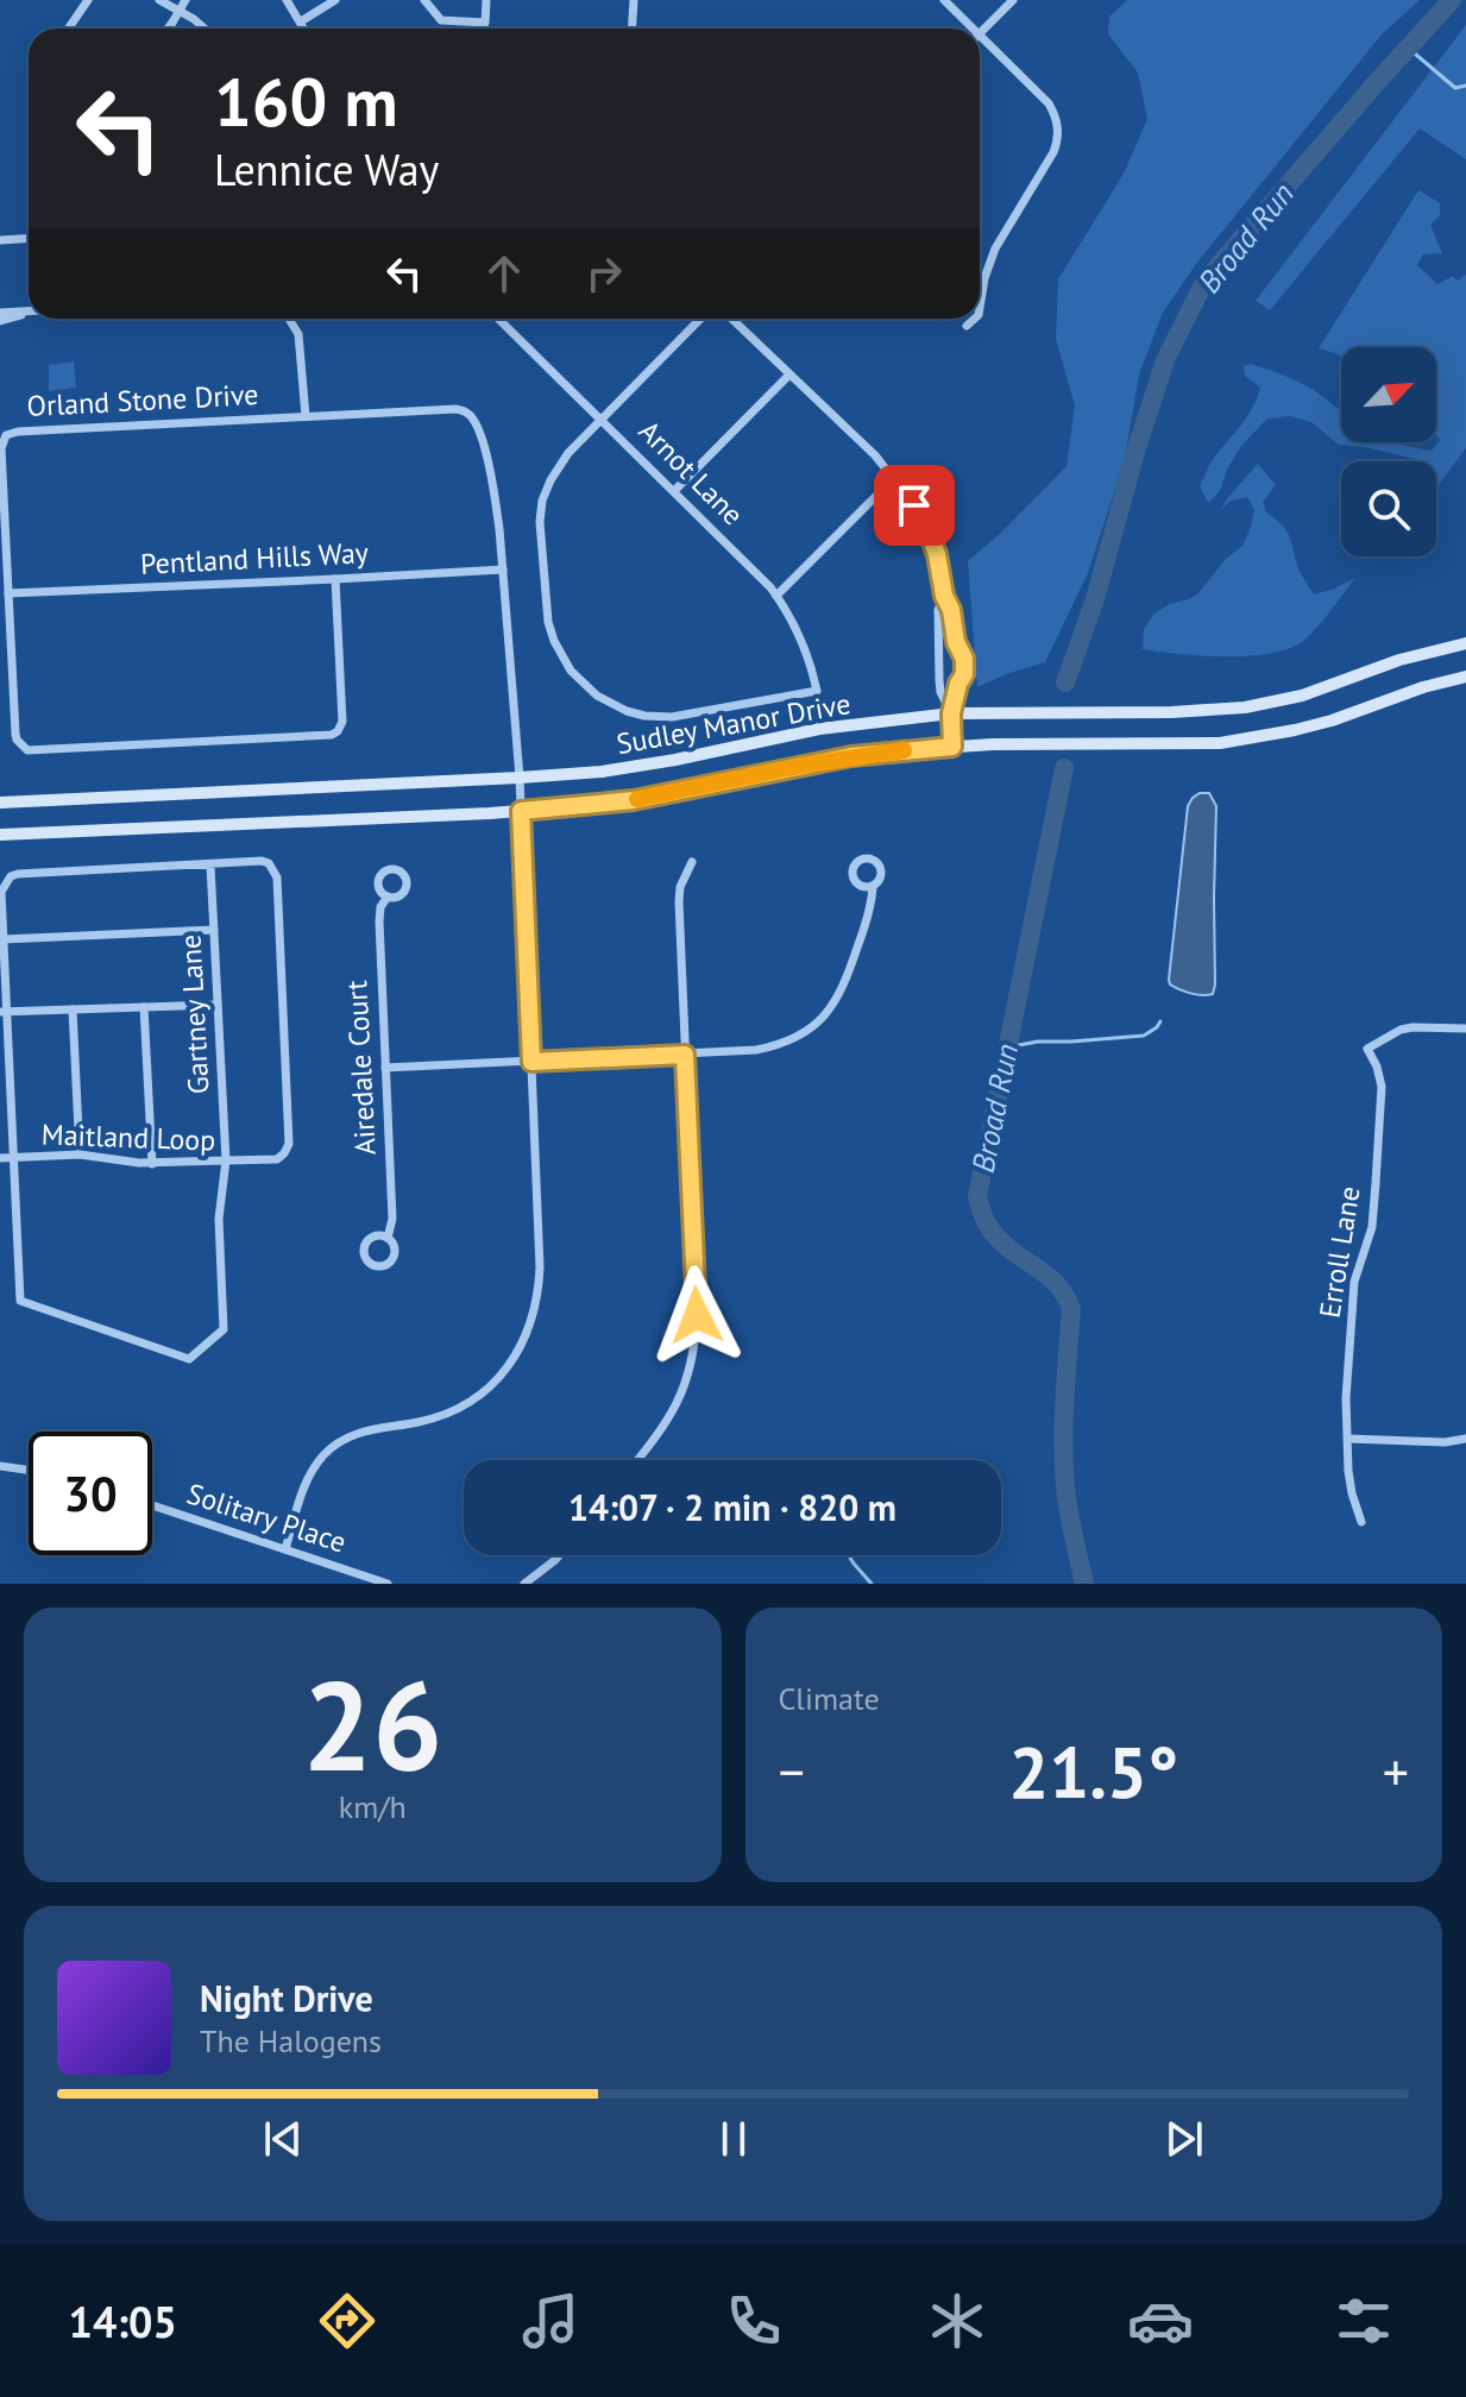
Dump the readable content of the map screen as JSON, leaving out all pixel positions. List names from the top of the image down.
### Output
{
  "streets": {
    "main road": ["Sudley Manor Drive"],
    "street": [
      "Orland Stone Drive",
      "Arnot Lane",
      "Pentland Hills Way",
      "Gartney Lane",
      "Airedale Court",
      "Maitland Loop",
      "Erroll Lane",
      "Solitary Place"
    ]
  },
  "crossings": [
    ["Orland Stone Drive", "Pentland Hills Way"],
    ["Orland Stone Drive", "Sudley Manor Drive"],
    ["Orland Stone Drive", "Solitary Place"],
    ["Gartney Lane", "Maitland Loop"]
  ],
  "water": ["Broad Run"],
  "north": "top right",
  "page": {
    "turn": ["160 m", "Lennice Way"],
    "limit": "30",
    "trip": "14:07 · 2 min · 820 m",
    "tile": [
      ["26", "km/h"],
      "Climate"
    ],
    "heat": ["−", "21.5°", "+"],
    "song": ["Night Drive", "The Halogens"],
    "tabs": "14:05"
  }
}
